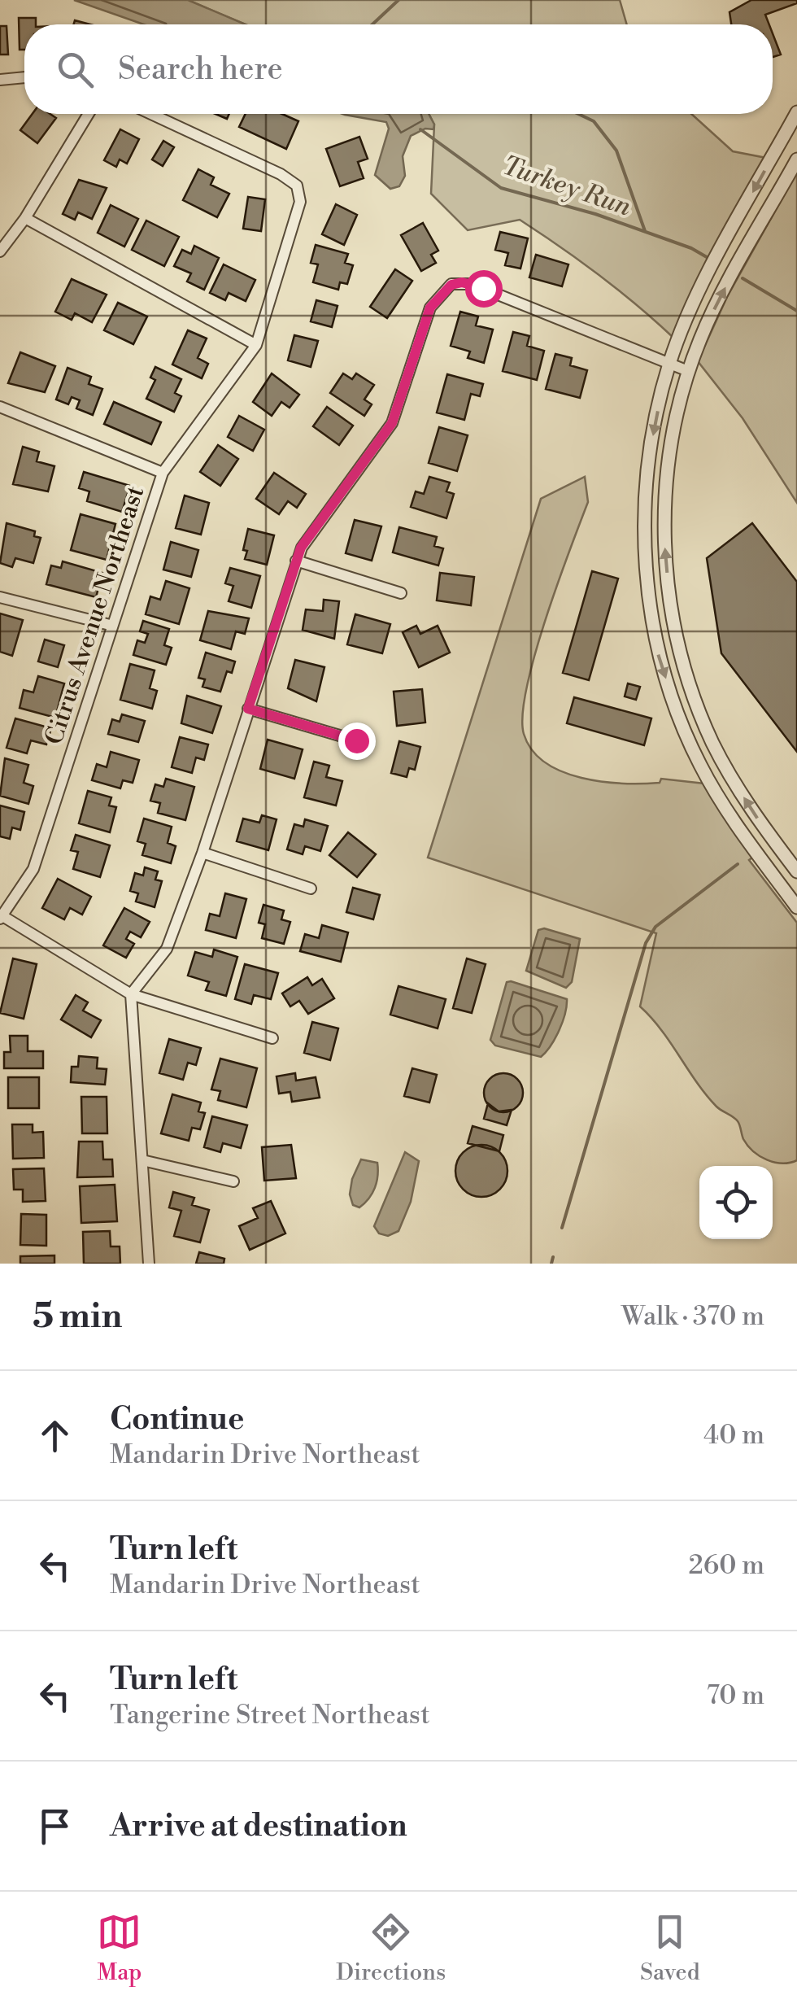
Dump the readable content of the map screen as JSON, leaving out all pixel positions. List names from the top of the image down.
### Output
{
  "streets": {
    "street": ["Citrus Avenue Northeast"]
  },
  "water": ["Turkey Run"],
  "page": {
    "search": "Search here",
    "heading": ["5 min", "Walk · 370 m"],
    "list": [
      ["Continue", "Mandarin Drive Northeast", "40 m"],
      ["Turn left", "Mandarin Drive Northeast", "260 m"],
      ["Turn left", "Tangerine Street Northeast", "70 m"],
      "Arrive at destination"
    ],
    "nav": ["Map", "Directions", "Saved"]
  }
}
